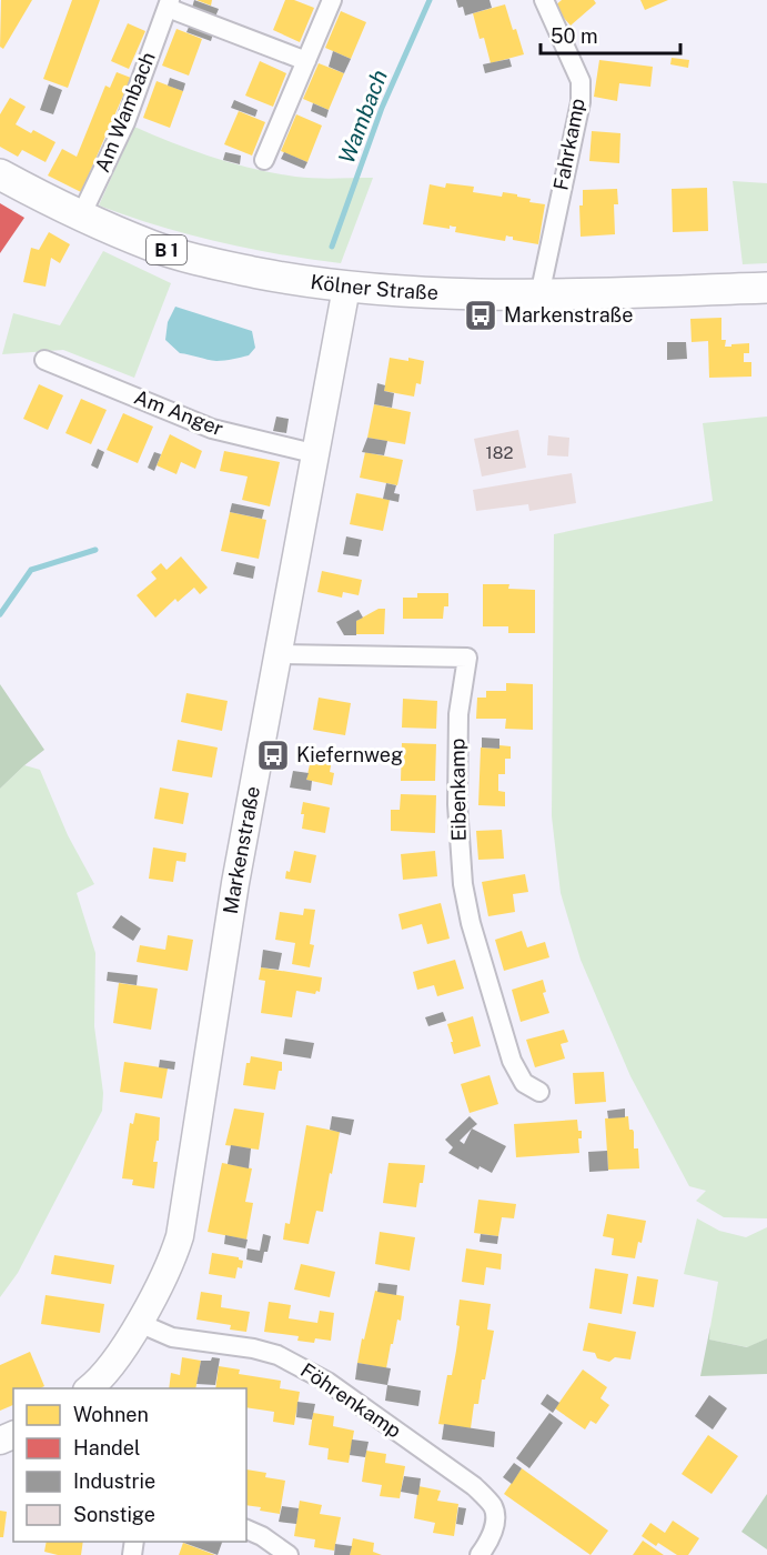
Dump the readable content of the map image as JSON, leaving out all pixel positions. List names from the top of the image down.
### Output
{
  "streets": {
    "main road": ["B 1", "Kölner Straße"],
    "street": [
      "Am Wambach",
      "Fahrkamp",
      "Am Anger",
      "Eibenkamp",
      "Markenstraße",
      "Föhrenkamp"
    ]
  },
  "crossings": [
    ["Am Wambach", "Kölner Straße"],
    ["Fahrkamp", "Kölner Straße"],
    ["Kölner Straße", "Markenstraße"],
    ["Am Anger", "Markenstraße"],
    ["Eibenkamp", "Markenstraße"],
    ["Markenstraße", "Föhrenkamp"]
  ],
  "water": ["Wambach"],
  "places": {
    "bus stop": ["Markenstraße", "Kiefernweg"]
  },
  "house_numbers": ["182"],
  "legend": [
    "Wohnen",
    "Handel",
    "Industrie",
    "Sonstige"
  ],
  "scale_bar": "50 m"
}
